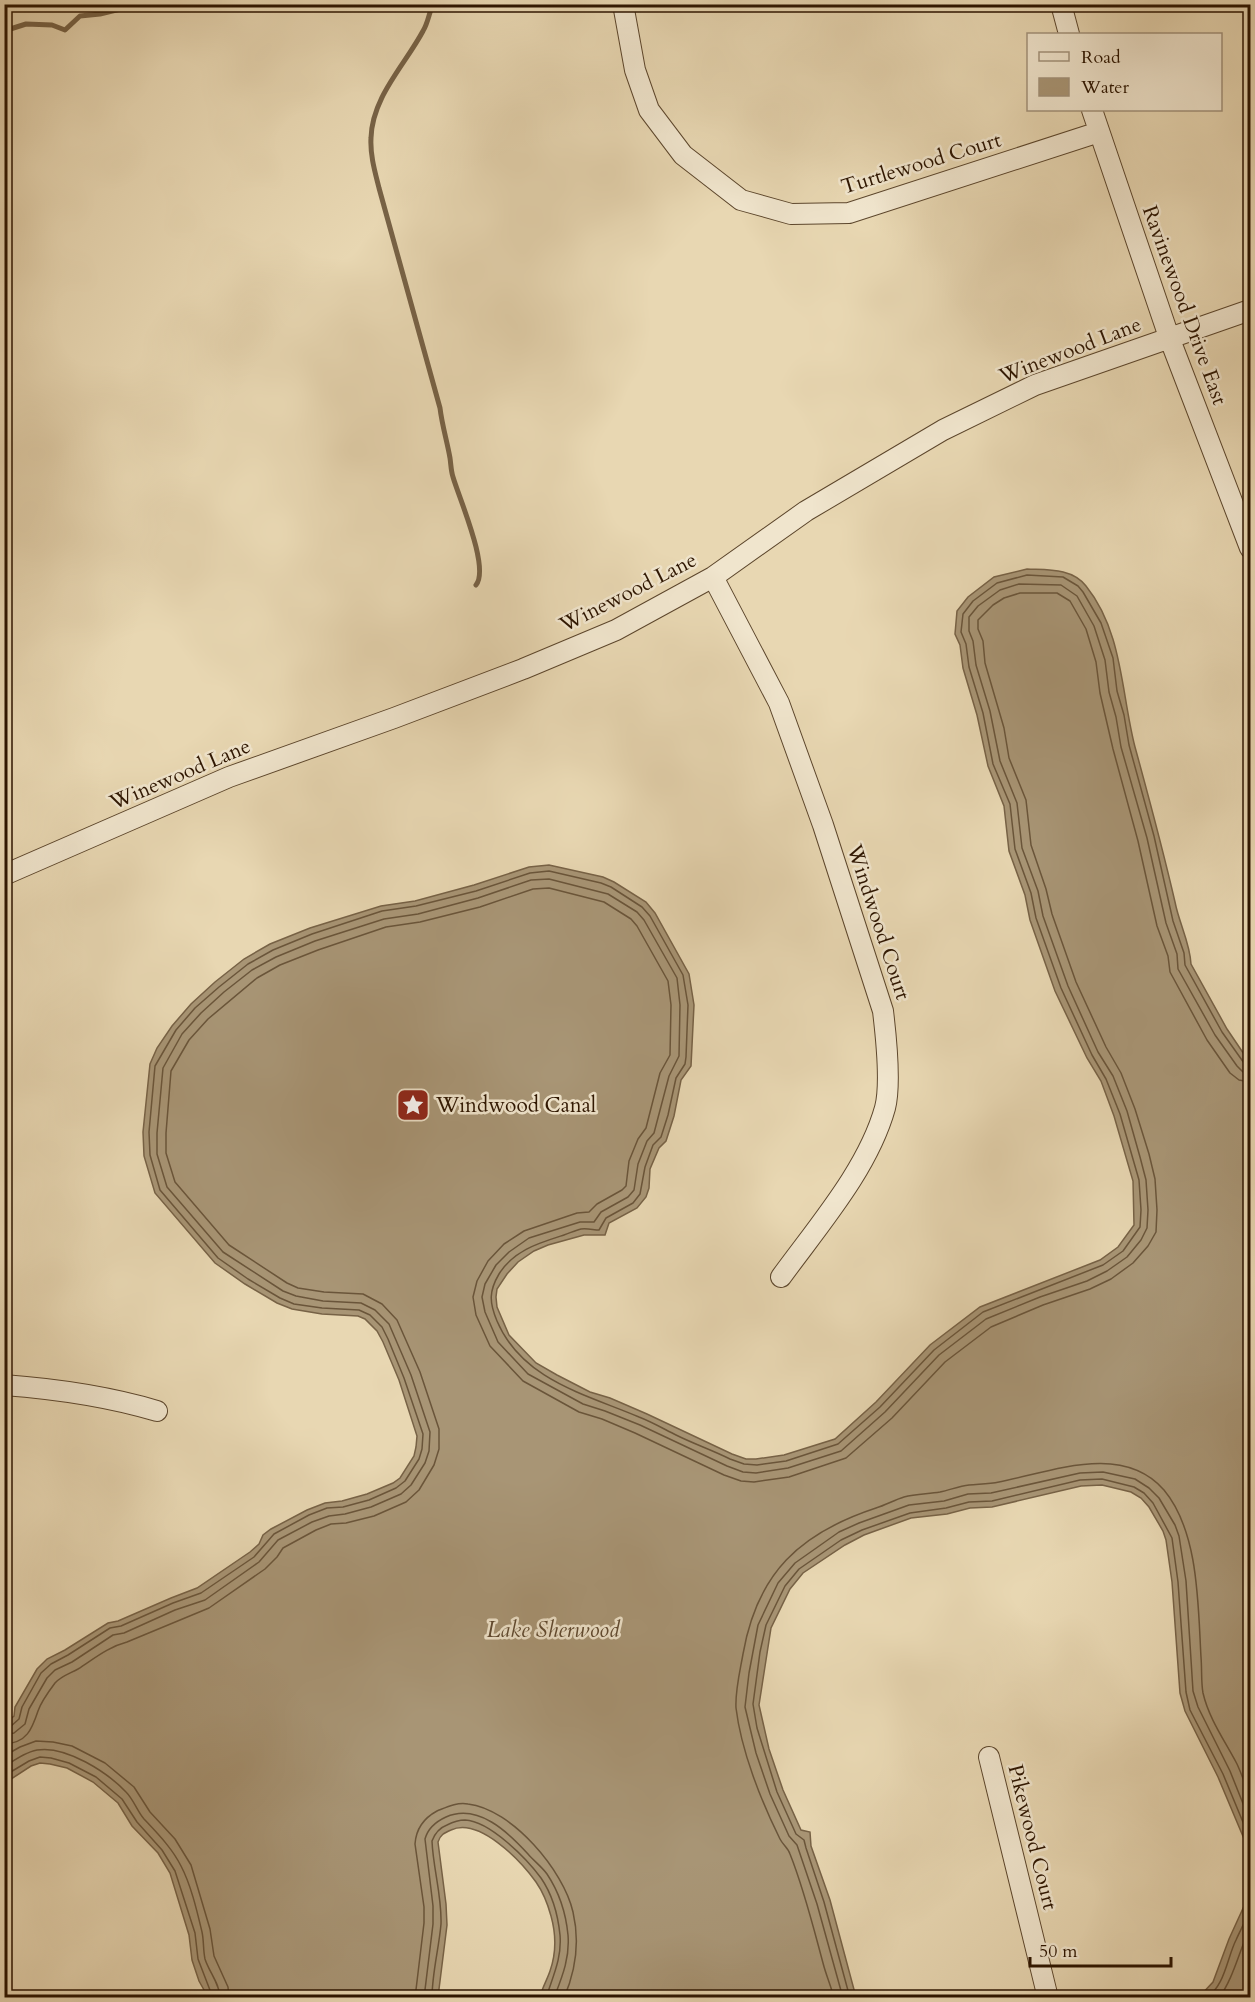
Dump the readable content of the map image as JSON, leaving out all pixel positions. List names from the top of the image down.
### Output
{
  "streets": {
    "street": [
      "Turtlewood Court",
      "Ravinewood Drive East",
      "Winewood Lane",
      "Windwood Court",
      "Pikewood Court"
    ]
  },
  "crossings": [
    ["Turtlewood Court", "Ravinewood Drive East"],
    ["Ravinewood Drive East", "Winewood Lane"],
    ["Winewood Lane", "Windwood Court"]
  ],
  "water": ["Lake Sherwood"],
  "places": {
    "place": ["Windwood Canal"]
  },
  "legend": ["Road", "Water"],
  "scale_bar": "50 m"
}
